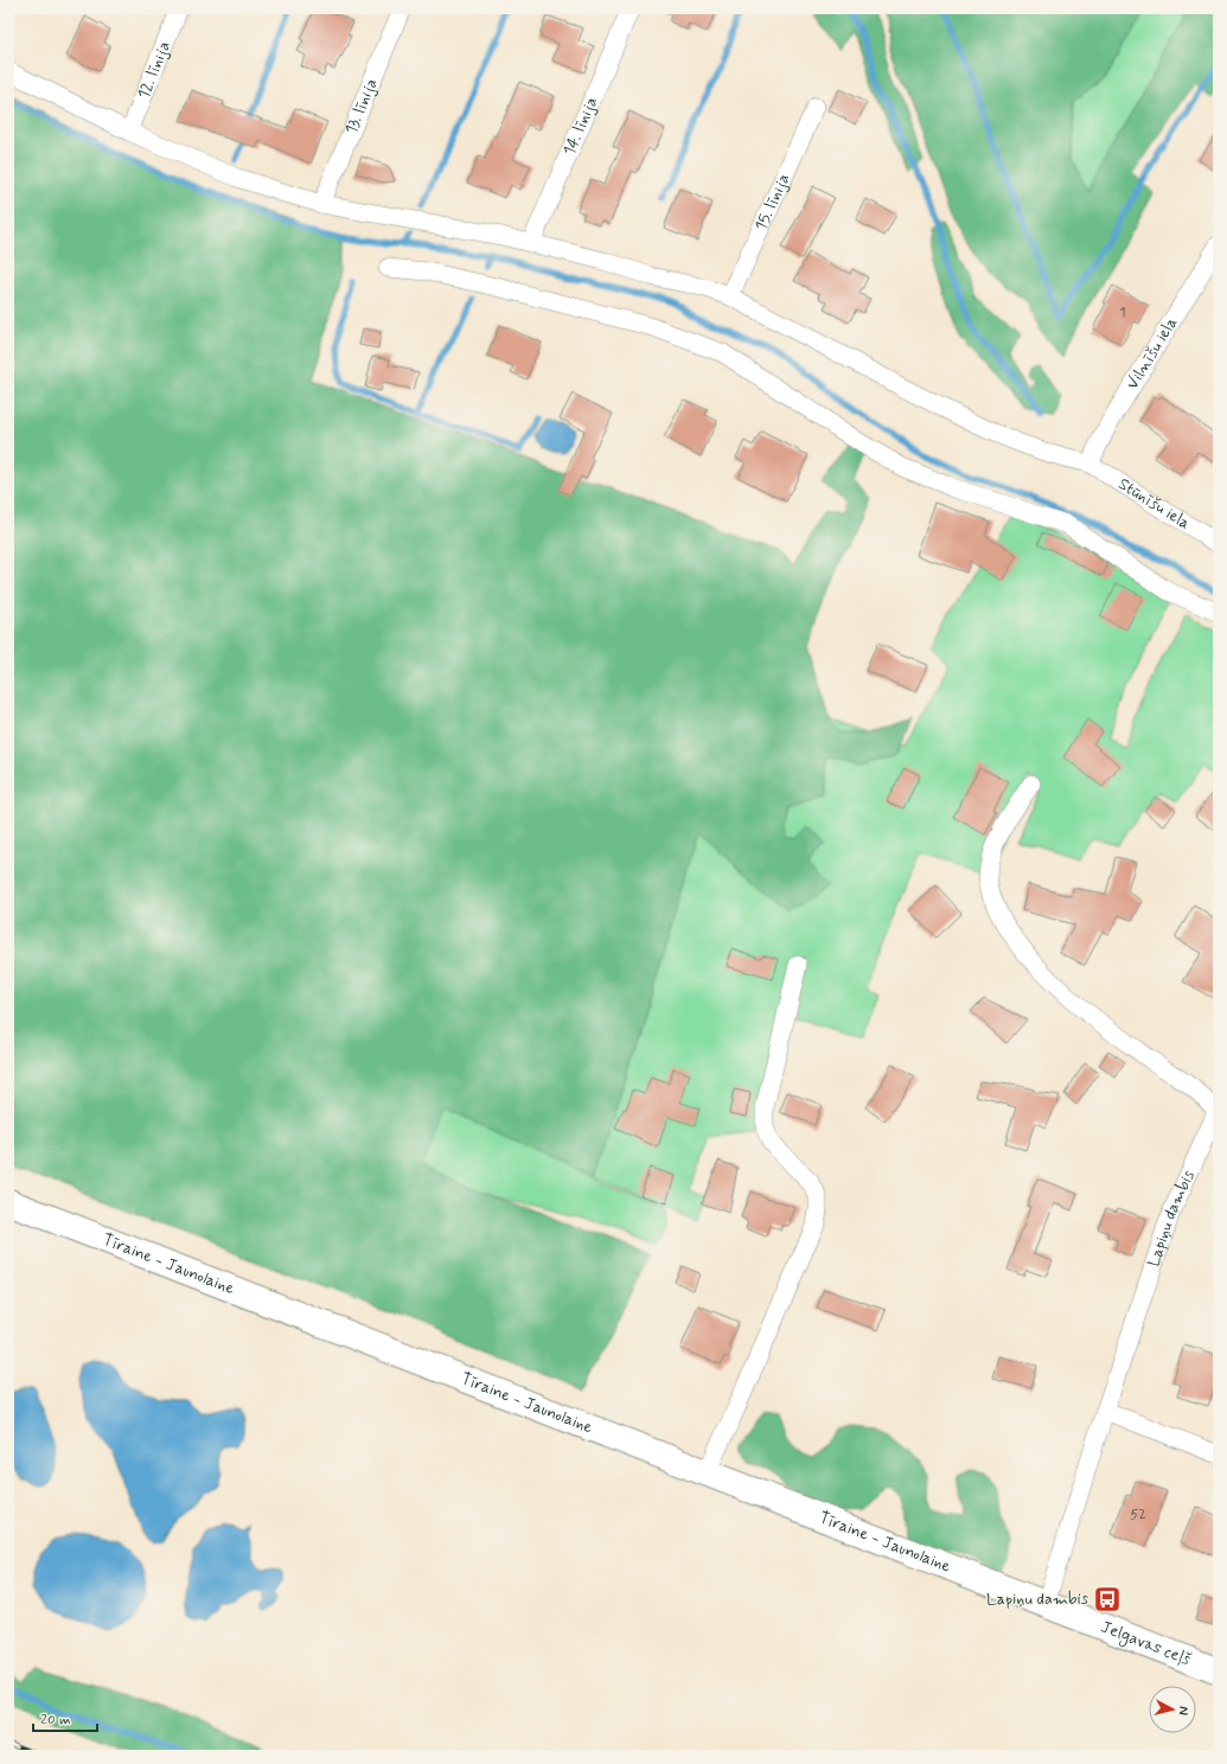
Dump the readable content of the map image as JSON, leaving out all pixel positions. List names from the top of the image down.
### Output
{
  "streets": {
    "main road": ["Tīraine - Jaunolaine", "Jelgavas ceļš"],
    "street": [
      "12. līnija",
      "13. līnija",
      "14. līnija",
      "15. līnija",
      "Vilnīšu iela",
      "Stūnīšu iela",
      "Lapiņu dambis"
    ]
  },
  "crossings": [
    ["Vilnīšu iela", "Stūnīšu iela"],
    ["Lapiņu dambis", "Tīraine - Jaunolaine"],
    ["Lapiņu dambis", "Jelgavas ceļš"],
    ["Tīraine - Jaunolaine", "Jelgavas ceļš"]
  ],
  "places": {
    "bus stop": ["Lapiņu dambis"]
  },
  "house_numbers": ["1", "52"],
  "scale_bar": "20 m",
  "north": "right"
}
